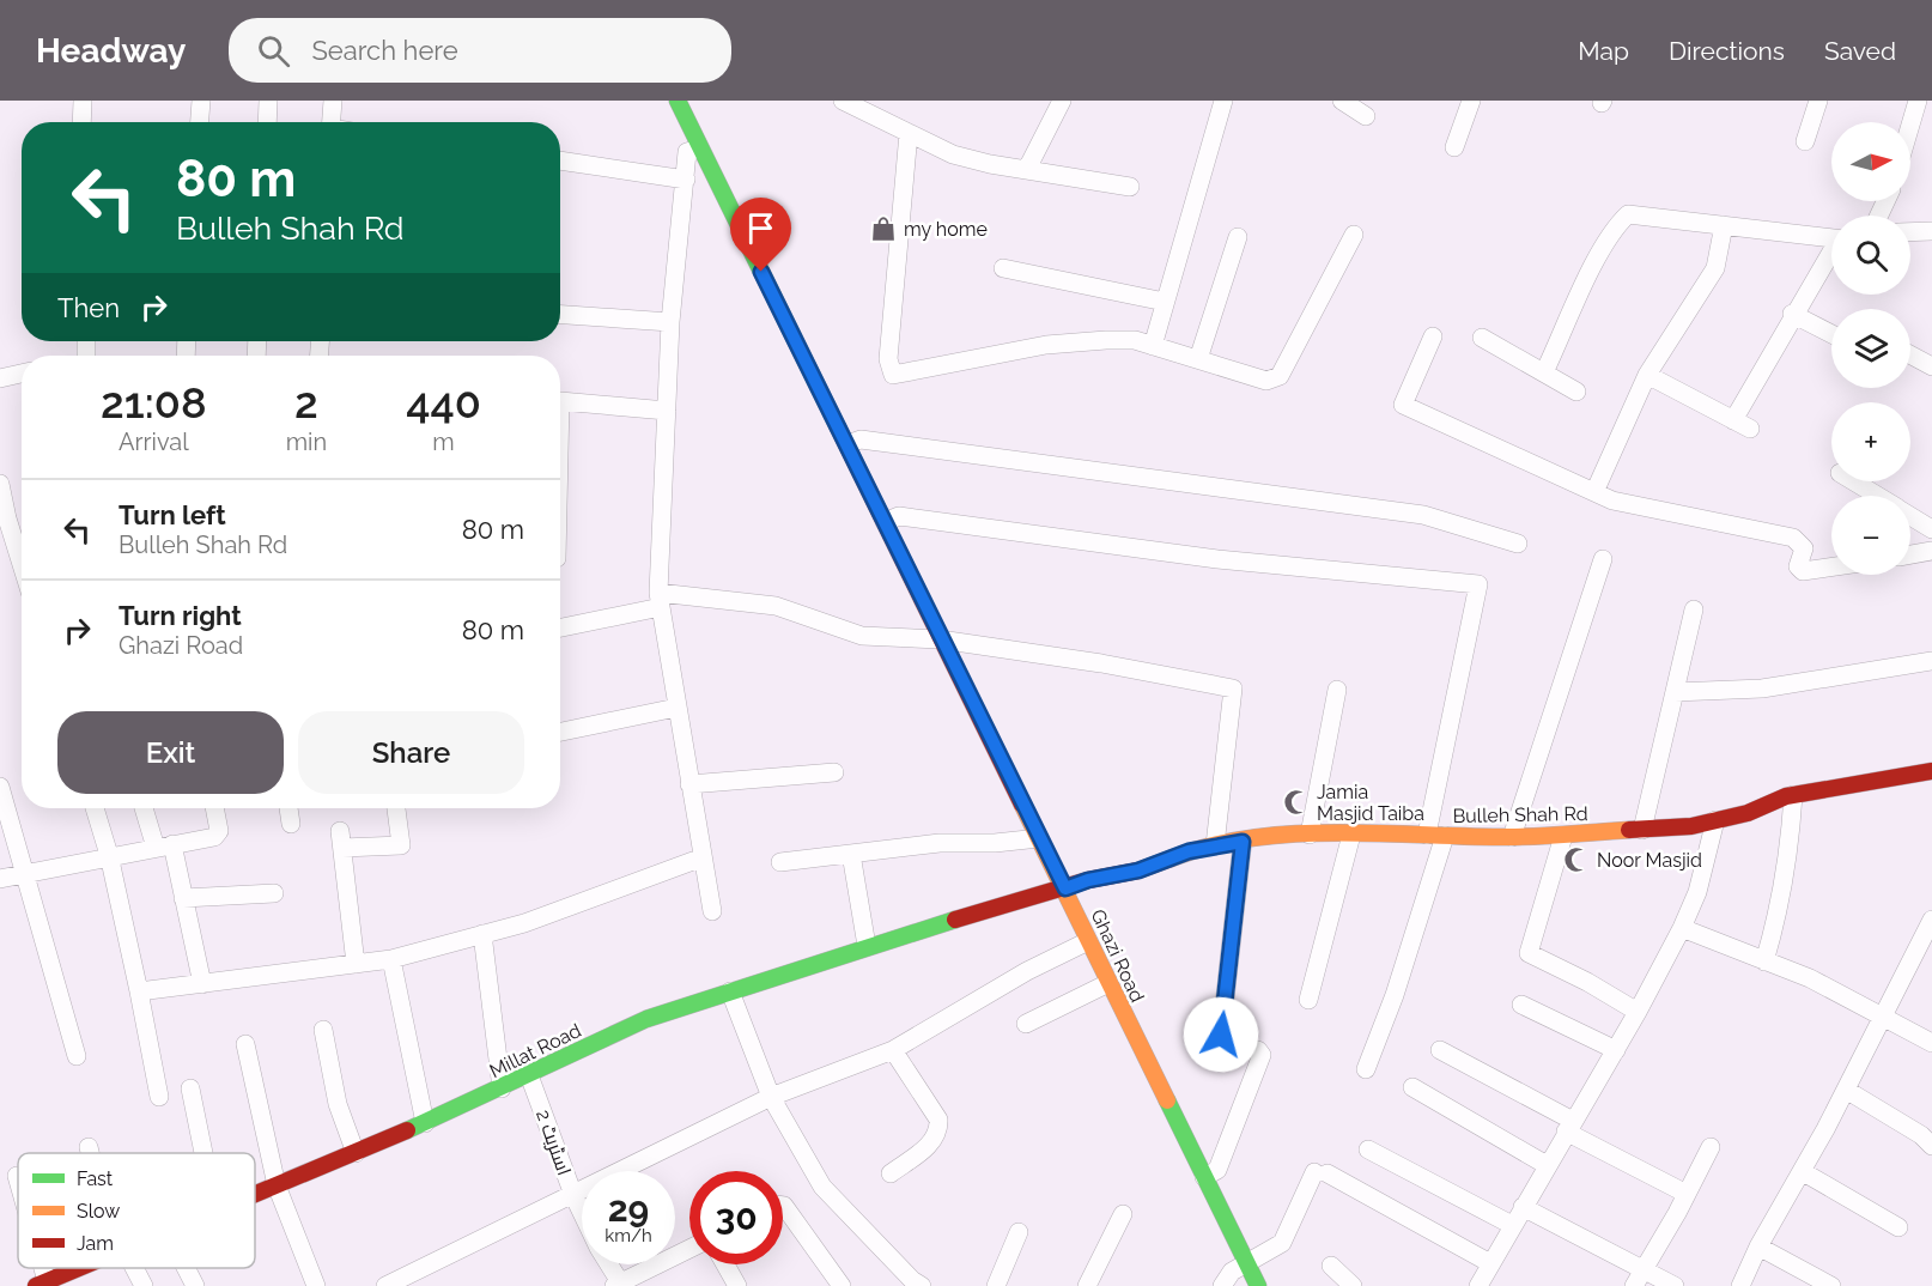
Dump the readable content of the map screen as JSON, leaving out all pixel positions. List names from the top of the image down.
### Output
{
  "streets": {
    "street": [
      "Bulleh Shah Rd",
      "Ghazi Road",
      "Millat Road",
      "اسٹریٹ 2"
    ]
  },
  "crossings": [
    ["Bulleh Shah Rd", "Ghazi Road"],
    ["Bulleh Shah Rd", "Millat Road"],
    ["Ghazi Road", "Millat Road"],
    ["Millat Road", "اسٹریٹ 2"]
  ],
  "places": {
    "shop": ["my home"],
    "mosque": ["Jamia Masjid Taiba", "Noor Masjid"]
  },
  "legend": ["Fast", "Slow", "Jam"],
  "north": "right",
  "page": {
    "header": "Headway",
    "search": "Search here",
    "nav": ["Map", "Directions", "Saved"],
    "map_buttons": ["+", "−"],
    "turn": ["80 m", "Bulleh Shah Rd"],
    "then": "Then",
    "eta": [
      "21:08",
      "Arrival",
      "2",
      "min",
      "440",
      "m"
    ],
    "list": [
      {
        "name": "Turn left",
        "note": "Bulleh Shah Rd",
        "value": "80 m"
      },
      {
        "name": "Turn right",
        "note": "Ghazi Road",
        "value": "80 m"
      }
    ],
    "buttons": ["Exit", "Share"],
    "speed": "29 km/h",
    "limit": "30"
  }
}
